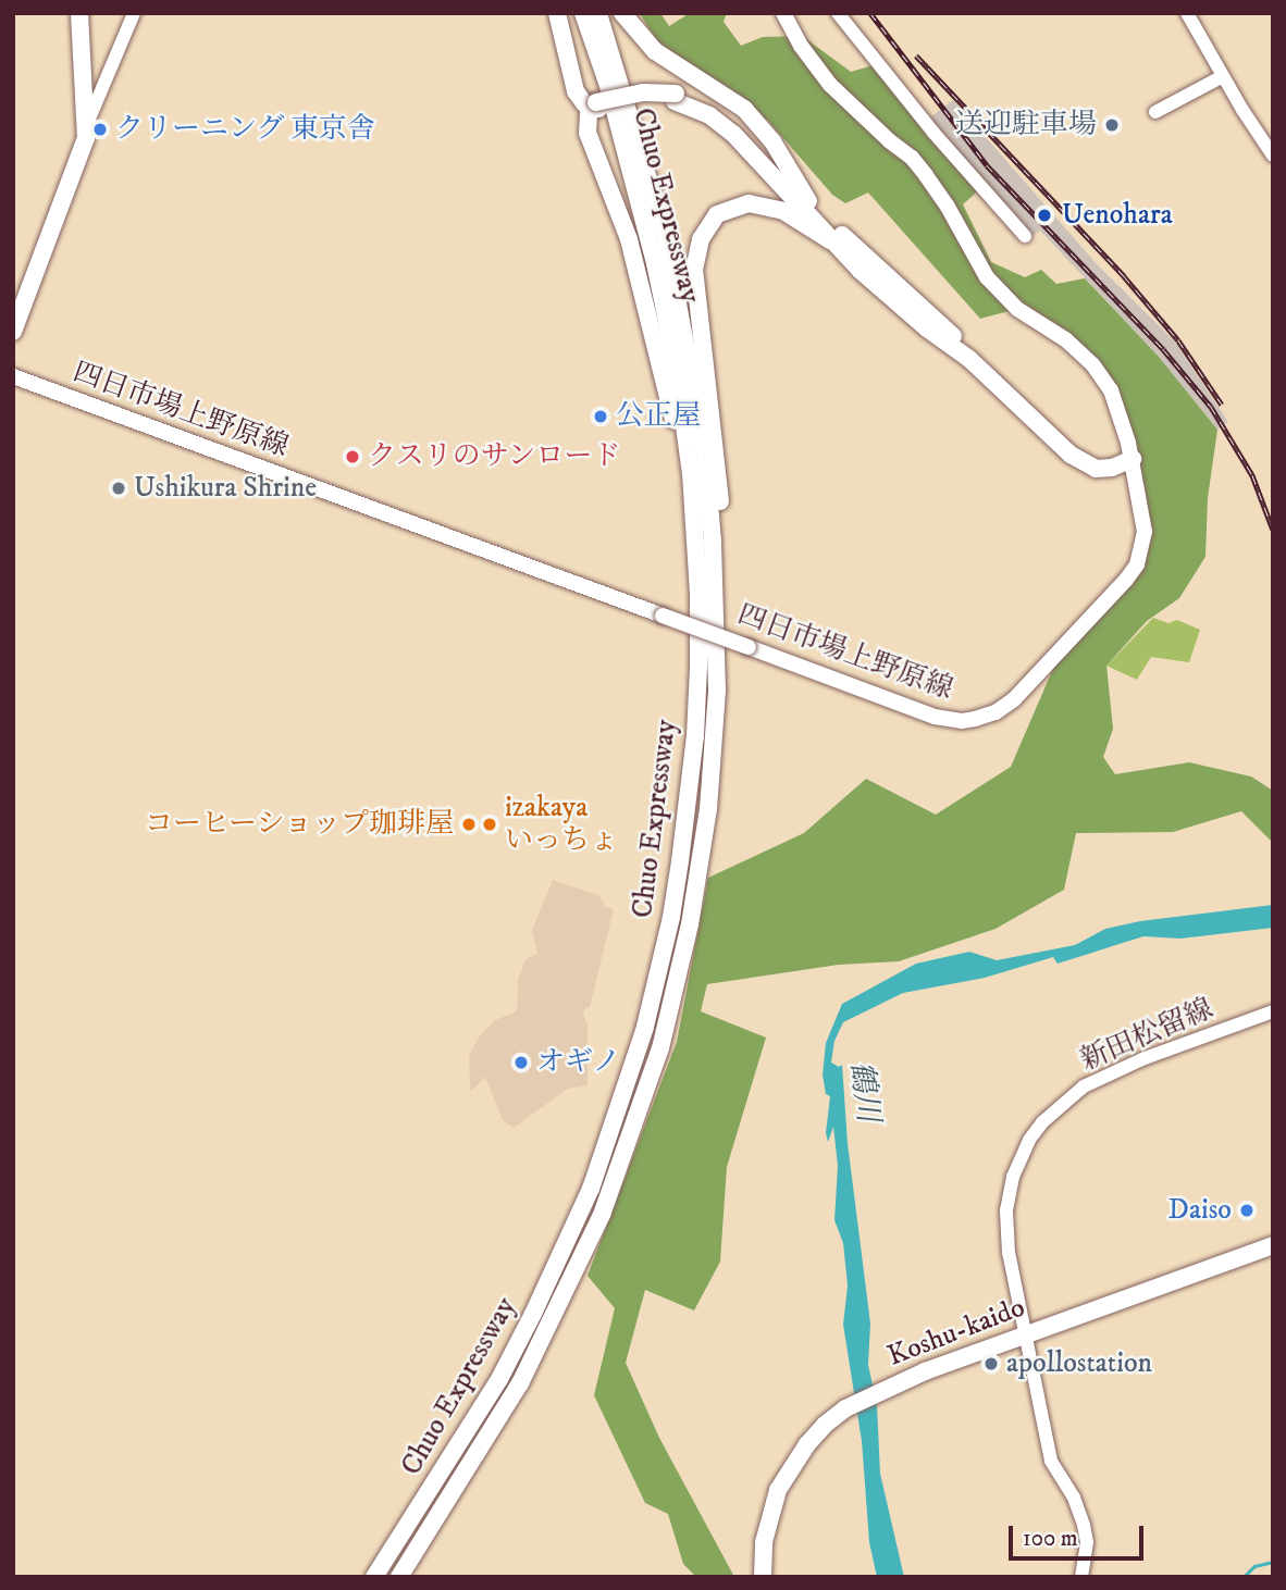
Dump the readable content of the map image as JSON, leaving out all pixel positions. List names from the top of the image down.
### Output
{
  "streets": {
    "highway": ["Chuo Expressway", "Koshu-kaido"],
    "main road": ["四日市場上野原線", "新田松留線"]
  },
  "crossings": [
    ["新田松留線", "Koshu-kaido"]
  ],
  "water": ["鶴川"],
  "places": [
    "送迎駐車場",
    "クリーニング 東京舎",
    "Uenohara",
    "公正屋",
    "クスリのサンロード",
    "Ushikura Shrine",
    "コーヒーショップ珈琲屋",
    "izakaya いっちょ",
    "オギノ",
    "Daiso",
    "apollostation"
  ],
  "scale_bar": "100 m"
}
